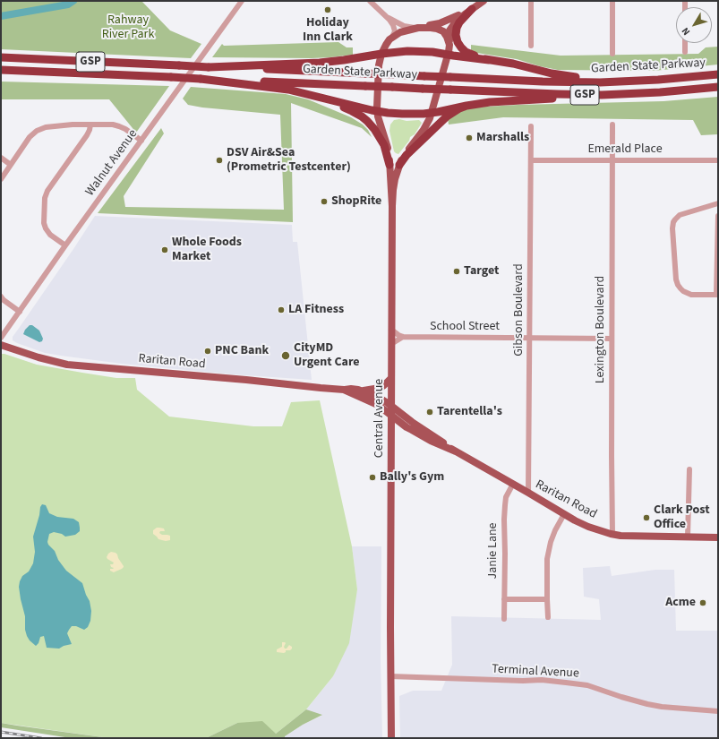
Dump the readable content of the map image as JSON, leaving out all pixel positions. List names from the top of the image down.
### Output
{
  "streets": {
    "highway": ["GSP", "Garden State Parkway"],
    "main road": ["Raritan Road", "Central Avenue"],
    "street": [
      "Emerald Place",
      "Walnut Avenue",
      "Gibson Boulevard",
      "School Street",
      "Lexington Boulevard",
      "Janie Lane",
      "Terminal Avenue"
    ]
  },
  "crossings": [
    ["Emerald Place", "Gibson Boulevard"],
    ["Emerald Place", "Lexington Boulevard"],
    ["Gibson Boulevard", "School Street"],
    ["Gibson Boulevard", "Raritan Road"],
    ["School Street", "Lexington Boulevard"],
    ["Lexington Boulevard", "Raritan Road"],
    ["Raritan Road", "Central Avenue"],
    ["Raritan Road", "Janie Lane"],
    ["Central Avenue", "Terminal Avenue"]
  ],
  "parks": ["Rahway River Park"],
  "places": [
    "Holiday Inn Clark",
    "Marshalls",
    "DSV Air&Sea (Prometric Testcenter)",
    "ShopRite",
    "Whole Foods Market",
    "Target",
    "LA Fitness",
    "PNC Bank",
    "CityMD Urgent Care",
    "Tarentella's",
    "Bally's Gym",
    "Clark Post Office",
    "Acme"
  ],
  "north": "bottom left"
}
